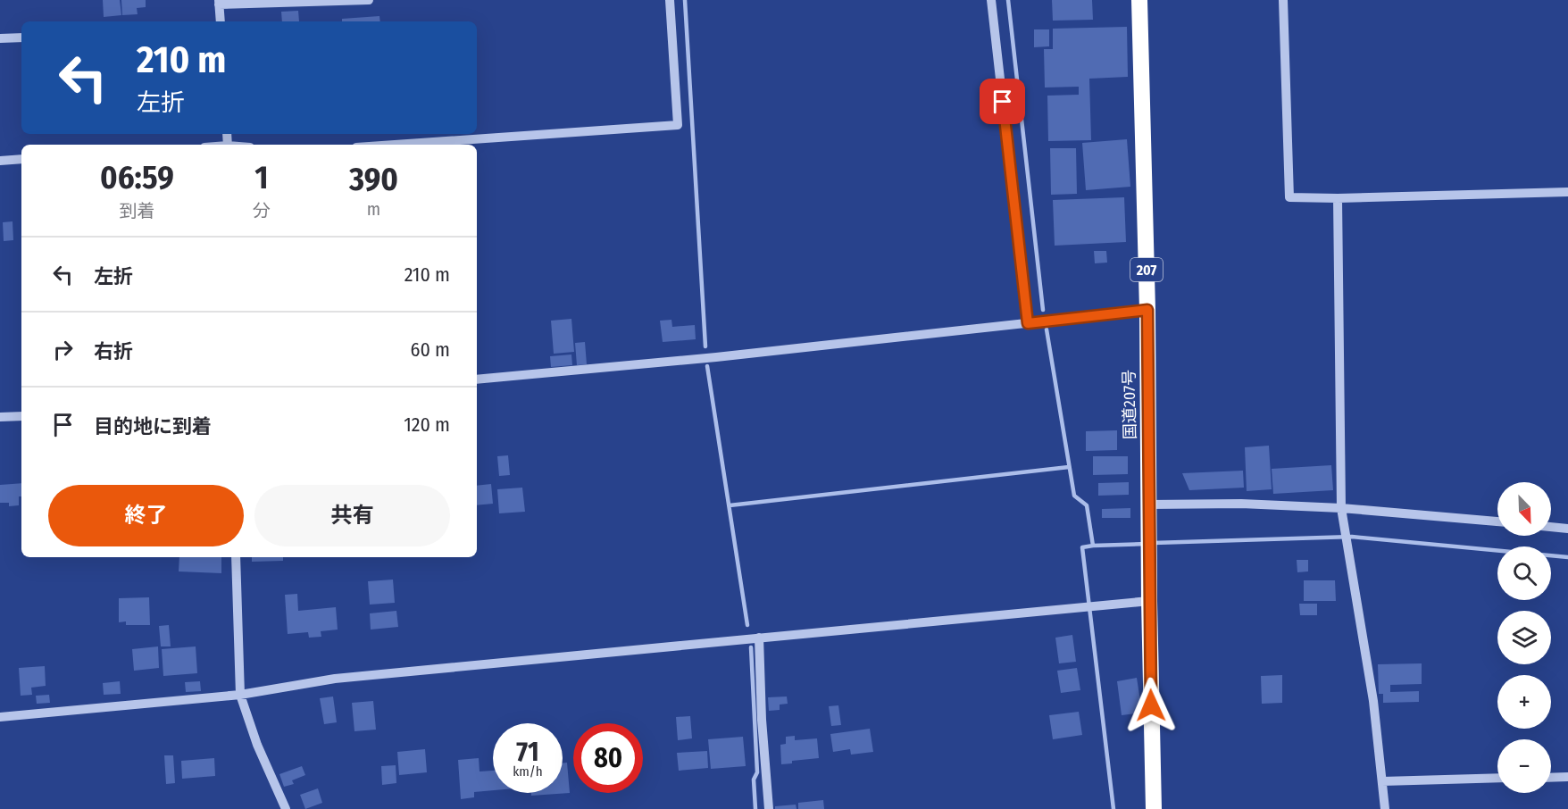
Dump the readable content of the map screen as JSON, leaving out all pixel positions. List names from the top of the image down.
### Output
{
  "streets": {
    "highway": ["207", "国道207号"]
  },
  "north": "bottom right",
  "page": {
    "turn": ["210 m", "左折"],
    "eta": [
      "06:59",
      "到着",
      "1",
      "分",
      "390",
      "m"
    ],
    "list": [
      {
        "name": "左折",
        "value": "210 m"
      },
      {
        "name": "右折",
        "value": "60 m"
      },
      {
        "name": "目的地に到着",
        "value": "120 m"
      }
    ],
    "buttons": ["終了", "共有"],
    "map_buttons": ["+", "−"],
    "speed": "71 km/h",
    "limit": "80"
  }
}
